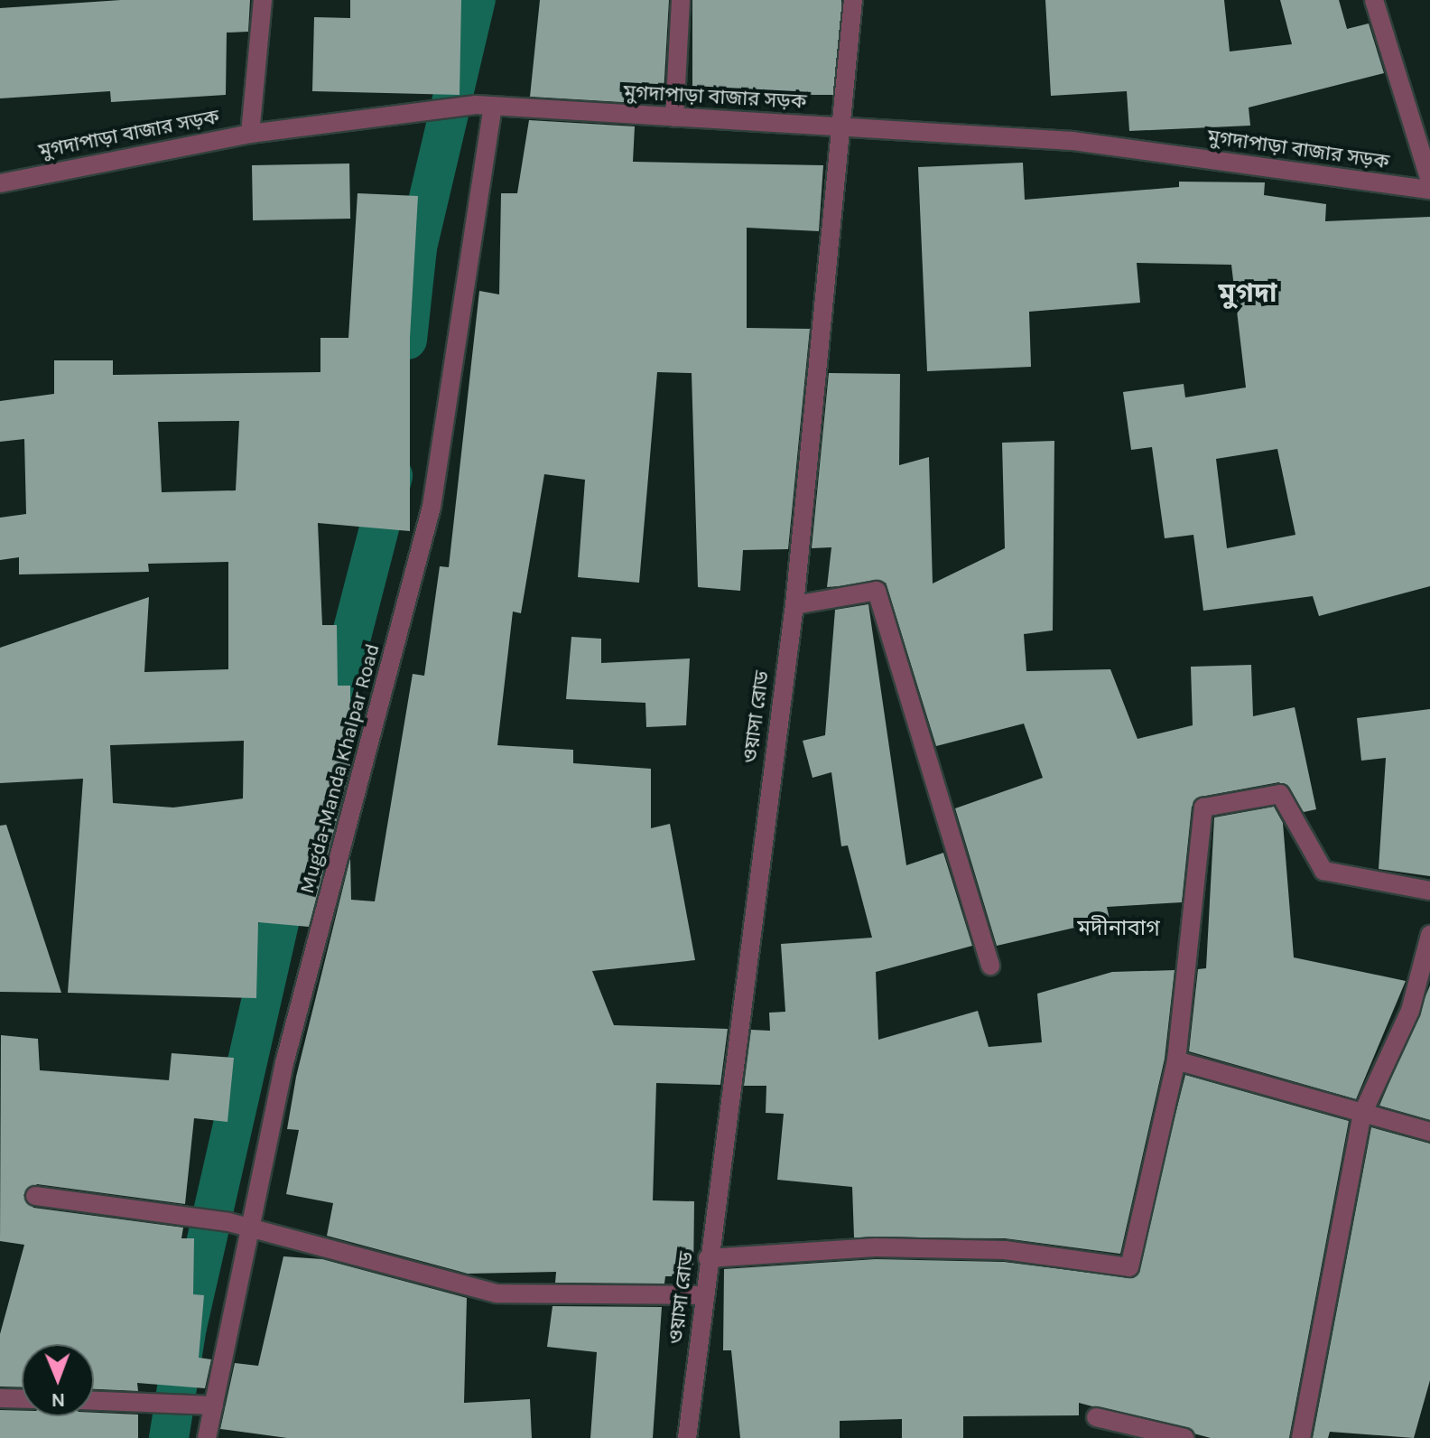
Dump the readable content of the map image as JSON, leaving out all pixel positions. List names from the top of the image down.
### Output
{
  "streets": {
    "street": ["মুগদাপাড়া বাজার সড়ক", "ওয়াসা রোড", "Mugda-Manda Khalpar Road"]
  },
  "crossings": [
    ["মুগদাপাড়া বাজার সড়ক", "ওয়াসা রোড"],
    ["মুগদাপাড়া বাজার সড়ক", "Mugda-Manda Khalpar Road"]
  ],
  "districts": ["মুগদা", "মদীনাবাগ"],
  "north": "bottom"
}
